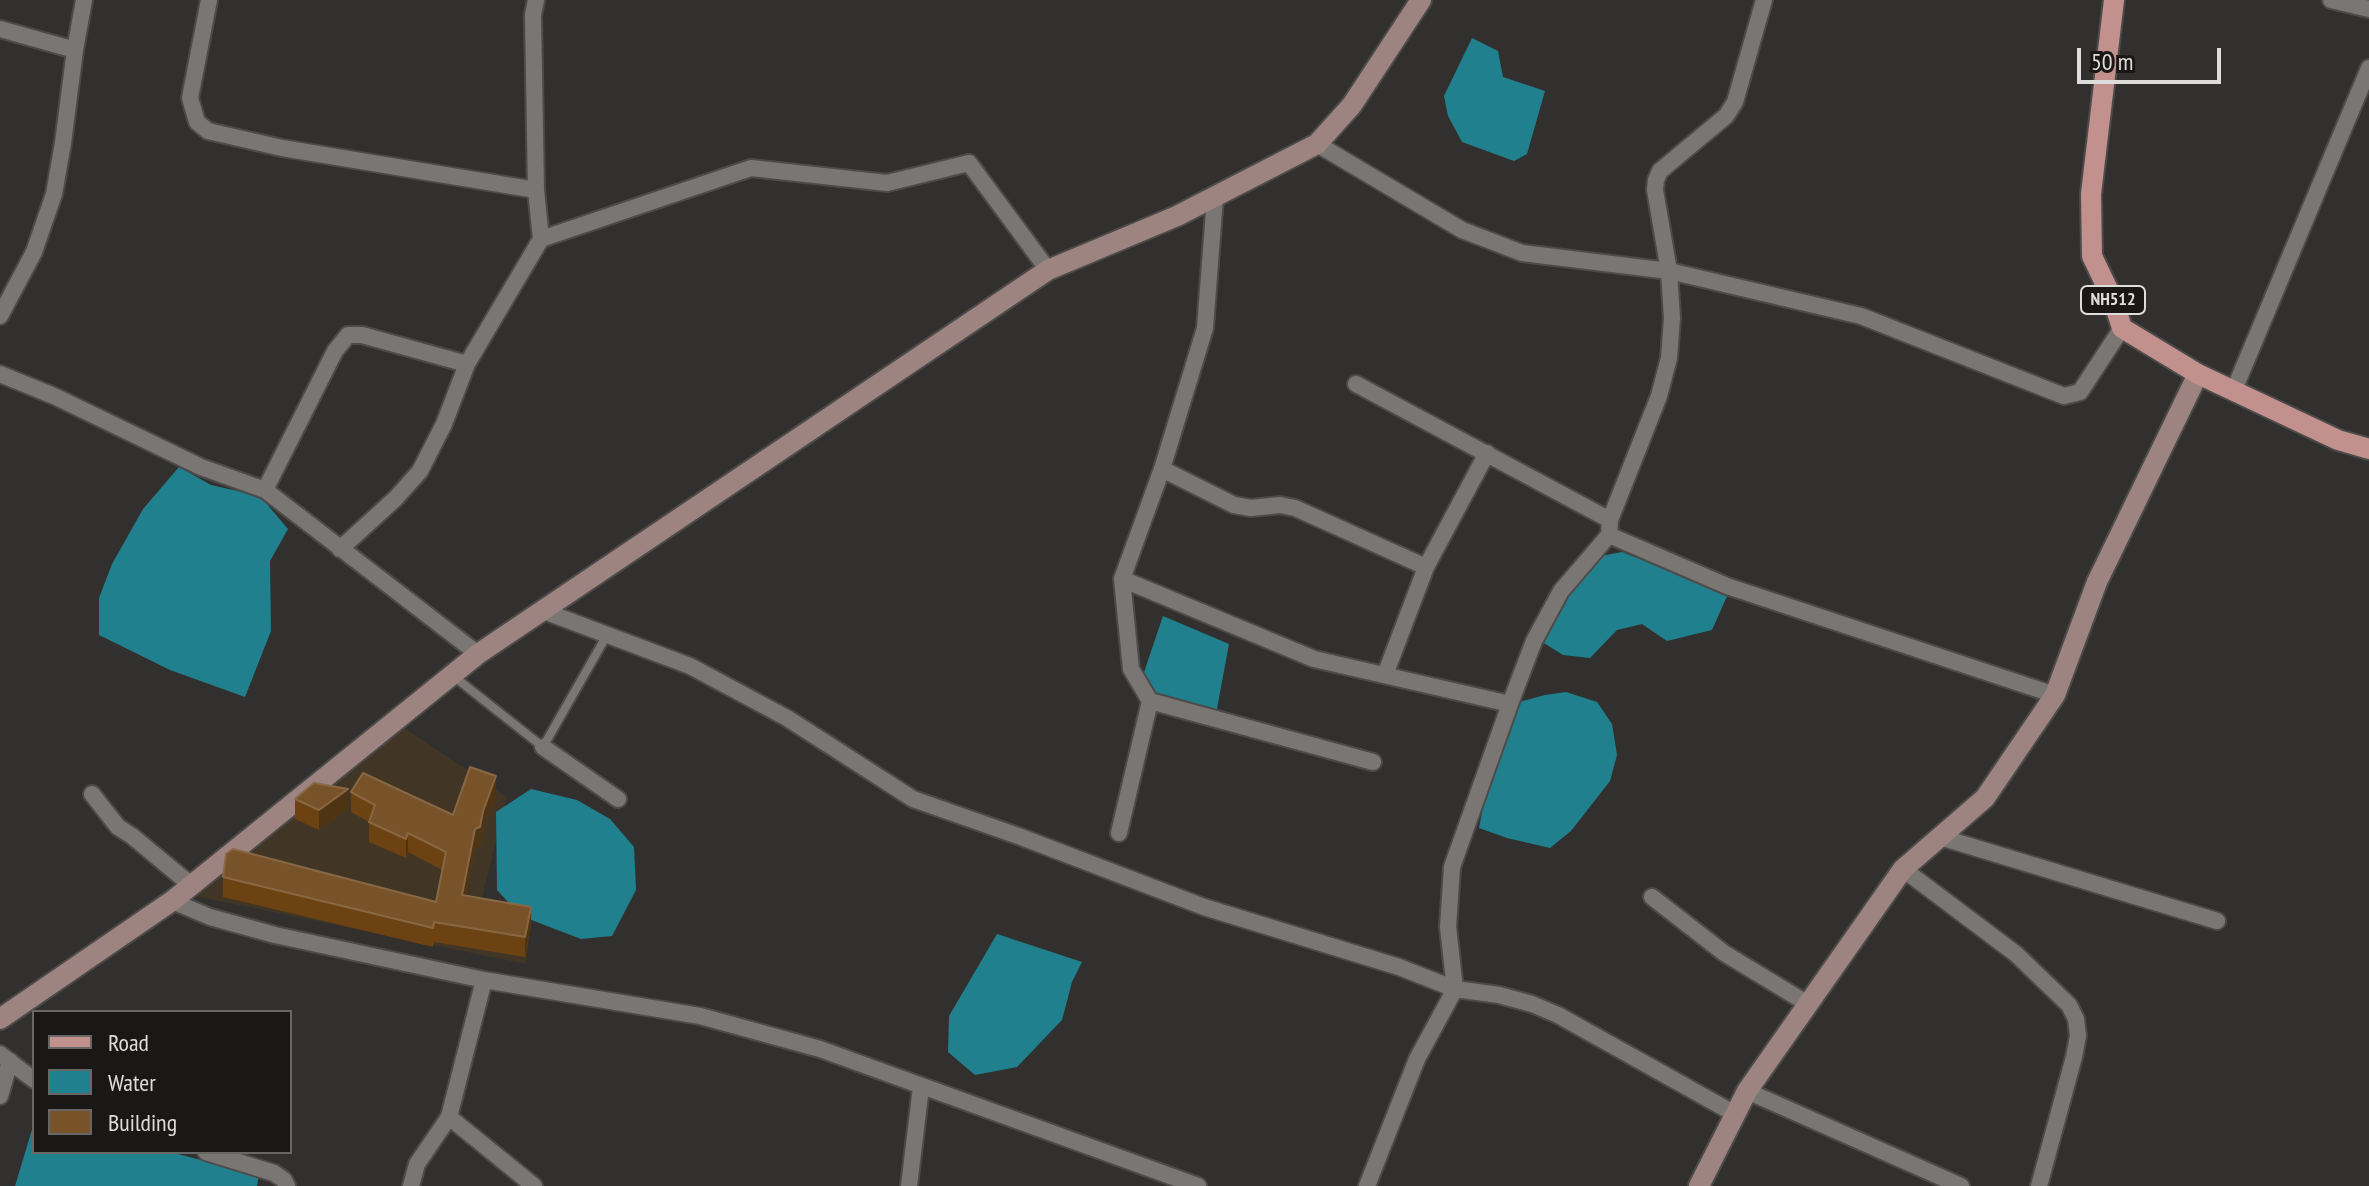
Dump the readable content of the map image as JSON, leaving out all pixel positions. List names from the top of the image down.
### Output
{
  "streets": {
    "main road": ["NH512"]
  },
  "legend": ["Road", "Water", "Building"],
  "scale_bar": "50 m"
}
